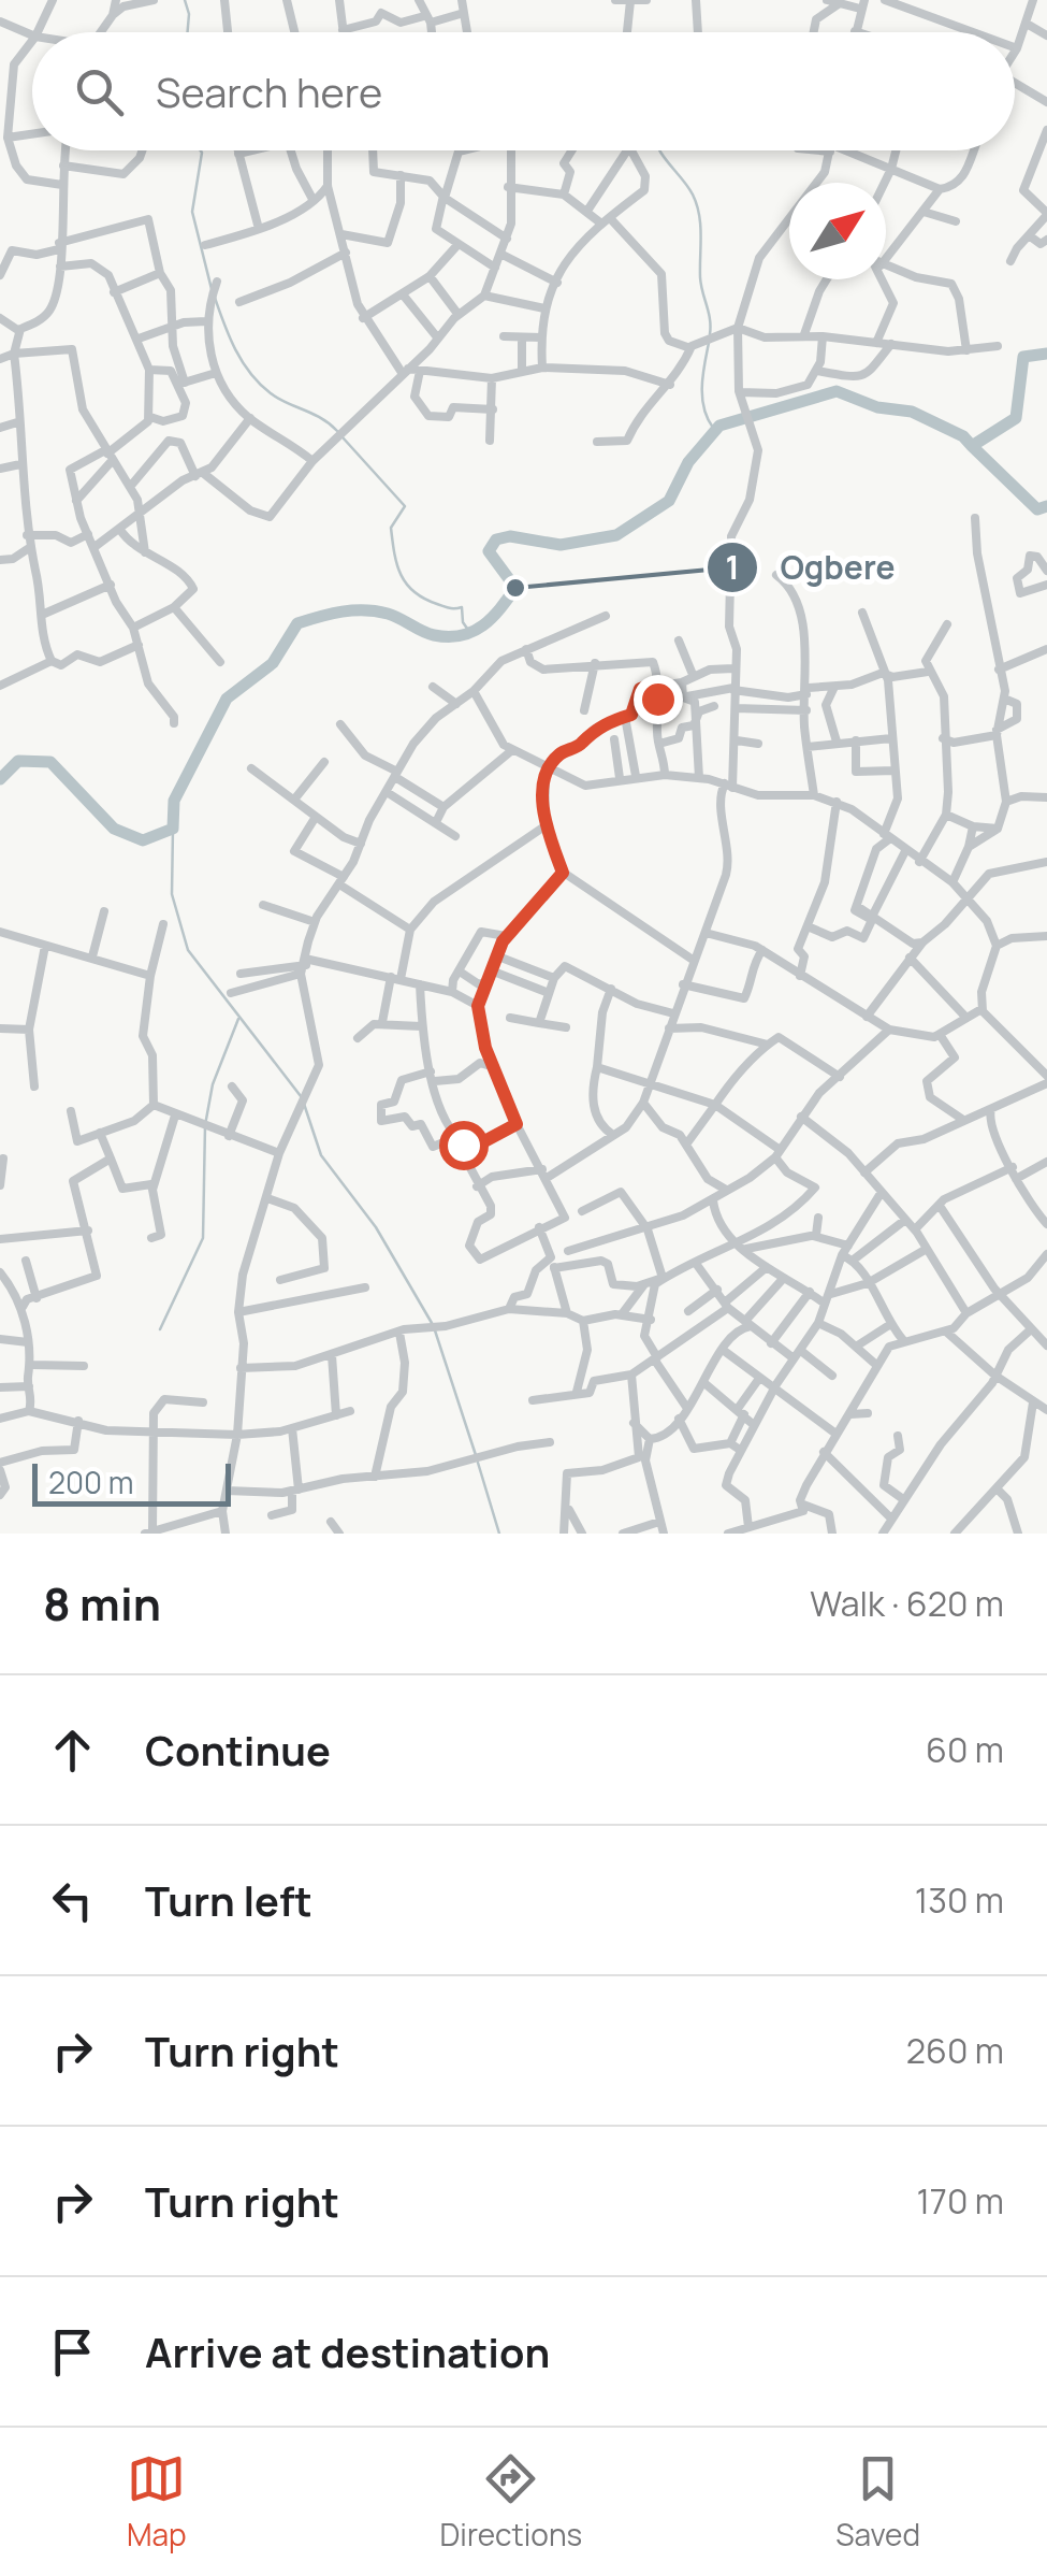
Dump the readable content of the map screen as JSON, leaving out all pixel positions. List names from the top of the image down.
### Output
{
  "places": ["Ogbere"],
  "scale_bar": "200 m",
  "north": "top right",
  "page": {
    "search": "Search here",
    "scale": "200 m",
    "heading": ["8 min", "Walk · 620 m"],
    "list": [
      ["Continue", "60 m"],
      ["Turn left", "130 m"],
      ["Turn right", "260 m"],
      ["Turn right", "170 m"],
      "Arrive at destination"
    ],
    "nav": ["Map", "Directions", "Saved"]
  }
}
